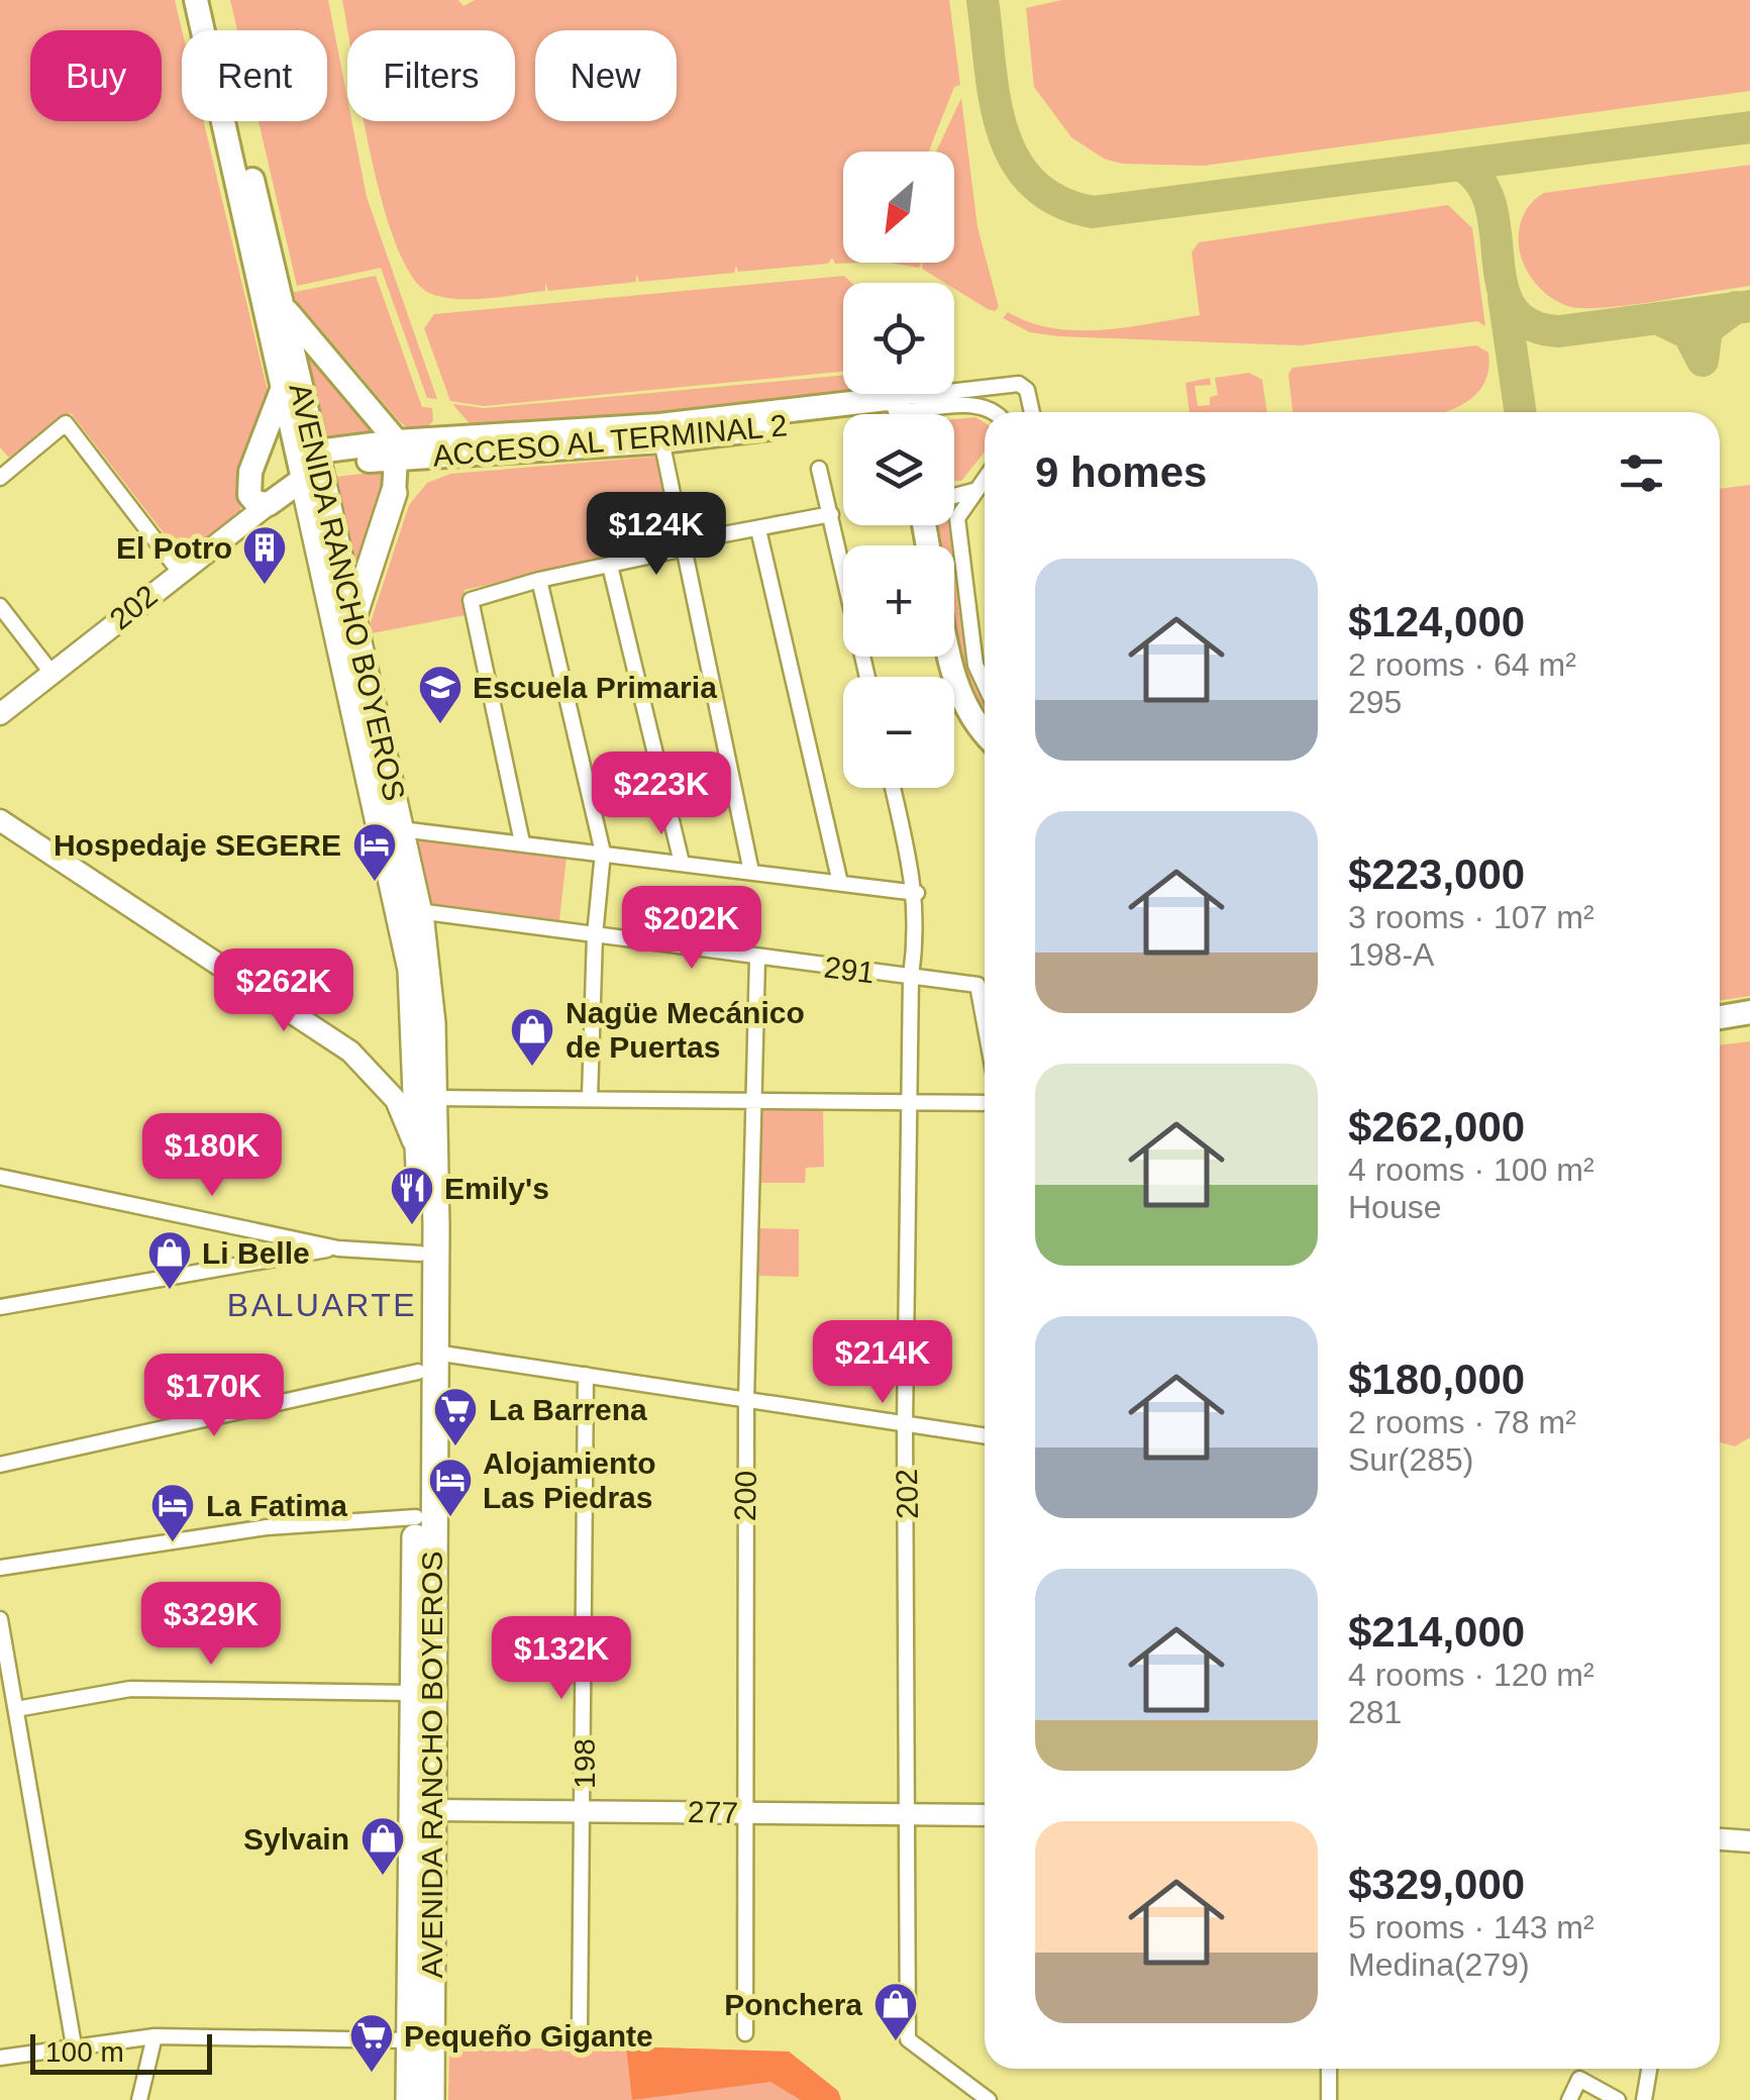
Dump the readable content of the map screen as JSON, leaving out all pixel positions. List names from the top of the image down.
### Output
{
  "streets": {
    "highway": ["AVENIDA RANCHO BOYEROS"],
    "main road": ["ACCESO AL TERMINAL 2"],
    "street": [
      "202",
      "291",
      "200",
      "198",
      "277"
    ]
  },
  "crossings": [
    ["ACCESO AL TERMINAL 2", "AVENIDA RANCHO BOYEROS"],
    ["AVENIDA RANCHO BOYEROS", "291"],
    ["AVENIDA RANCHO BOYEROS", "277"],
    ["202", "291"],
    ["202", "277"],
    ["291", "200"],
    ["200", "277"],
    ["198", "277"]
  ],
  "districts": ["BALUARTE"],
  "places": {
    "building": ["El Potro"],
    "school or university": ["Escuela Primaria"],
    "hotel": ["Hospedaje SEGERE", "Alojamiento Las Piedras", "La Fatima"],
    "shop": [
      "Nagüe Mecánico de Puertas",
      "Li Belle",
      "Sylvain",
      "Ponchera"
    ],
    "restaurant": ["Emily's"],
    "supermarket": ["La Barrena", "Pequeño Gigante"]
  },
  "scale_bar": "100 m",
  "north": "bottom left",
  "page": {
    "chip": [
      "Buy",
      "Rent",
      "Filters",
      "New"
    ],
    "map_buttons": ["+", "−"],
    "heading": "9 homes",
    "price": [
      "$124K",
      "$223K",
      "$202K",
      "$262K",
      "$180K",
      "$214K",
      "$170K",
      "$329K",
      "$132K"
    ],
    "list": [
      {
        "name": "$124,000",
        "note": "2 rooms · 64 m² · 295"
      },
      {
        "name": "$223,000",
        "note": "3 rooms · 107 m² · 198-A"
      },
      {
        "name": "$262,000",
        "note": "4 rooms · 100 m² · House"
      },
      {
        "name": "$180,000",
        "note": "2 rooms · 78 m² · Sur(285)"
      },
      {
        "name": "$214,000",
        "note": "4 rooms · 120 m² · 281"
      },
      {
        "name": "$329,000",
        "note": "5 rooms · 143 m² · Medina(279)"
      }
    ],
    "scale": "100 m"
  }
}
